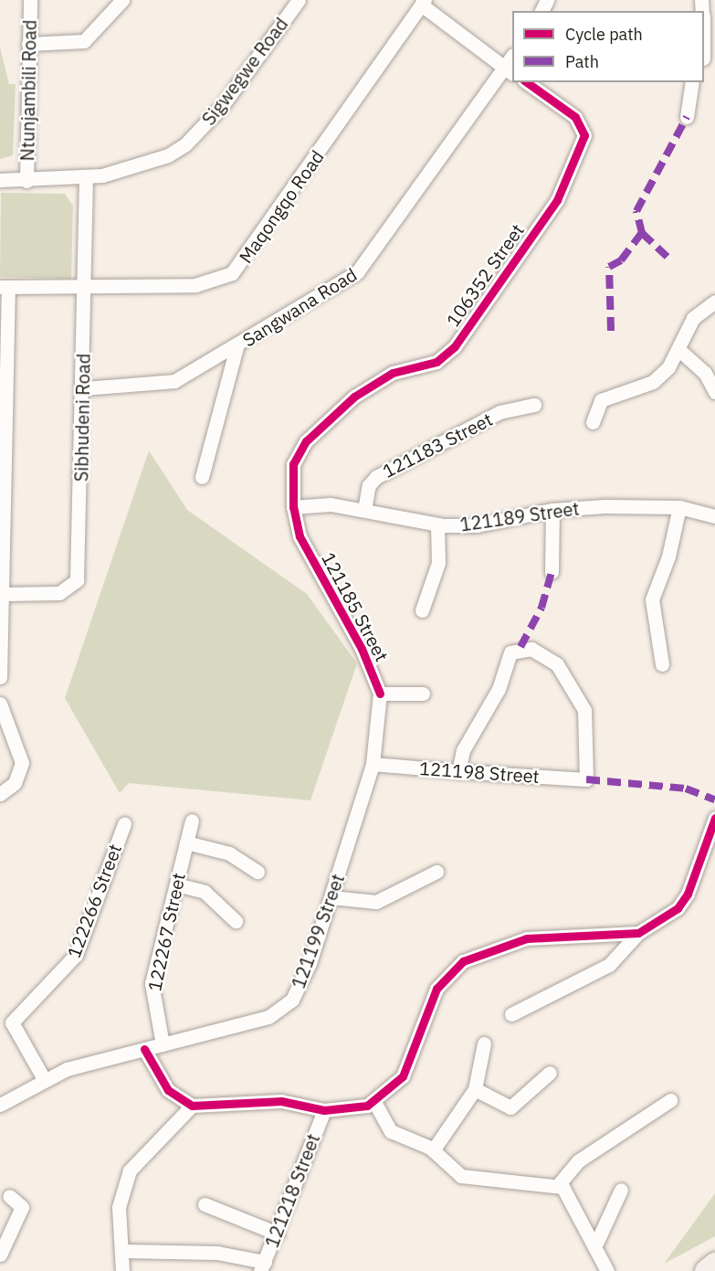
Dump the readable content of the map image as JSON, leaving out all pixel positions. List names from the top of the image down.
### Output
{
  "streets": {
    "street": [
      "Sigwegwe Road",
      "Ntunjambili Road",
      "Maqongqo Road",
      "106352 Street",
      "Sangwana Road",
      "Sibhudeni Road",
      "121183 Street",
      "121189 Street",
      "121185 Street",
      "121198 Street",
      "122266 Street",
      "121199 Street",
      "122267 Street",
      "121218 Street"
    ]
  },
  "crossings": [
    ["Sigwegwe Road", "Ntunjambili Road"],
    ["Sigwegwe Road", "Sibhudeni Road"],
    ["Maqongqo Road", "Sibhudeni Road"],
    ["106352 Street", "121189 Street"],
    ["106352 Street", "121185 Street"],
    ["Sangwana Road", "Sibhudeni Road"],
    ["121183 Street", "121189 Street"],
    ["121185 Street", "121199 Street"],
    ["121198 Street", "121199 Street"],
    ["122266 Street", "121199 Street"],
    ["121199 Street", "122267 Street"]
  ],
  "legend": ["Cycle path", "Path"]
}
